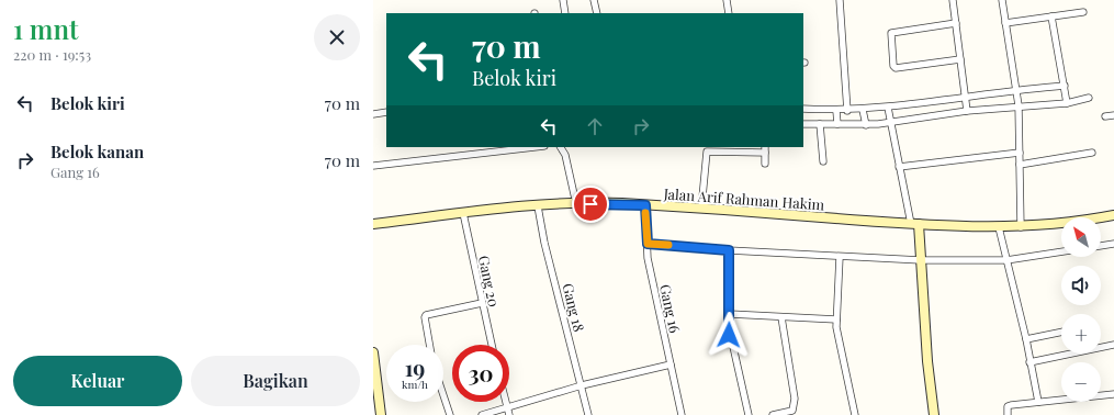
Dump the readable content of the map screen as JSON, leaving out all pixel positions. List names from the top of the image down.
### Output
{
  "streets": {
    "main road": ["Jalan Arif Rahman Hakim"],
    "street": ["Gang 20", "Gang 18", "Gang 16"]
  },
  "crossings": [
    ["Jalan Arif Rahman Hakim", "Gang 20"],
    ["Jalan Arif Rahman Hakim", "Gang 18"],
    ["Jalan Arif Rahman Hakim", "Gang 16"]
  ],
  "north": "top left",
  "page": {
    "heading": ["1 mnt", "220 m · 19:53"],
    "turn": ["70 m", "Belok kiri"],
    "list": [
      {
        "name": "Belok kiri",
        "value": "70 m"
      },
      {
        "name": "Belok kanan",
        "note": "Gang 16",
        "value": "70 m"
      }
    ],
    "map_buttons": ["+", "−"],
    "speed": "19 km/h",
    "limit": "30",
    "buttons": ["Keluar", "Bagikan"]
  }
}
